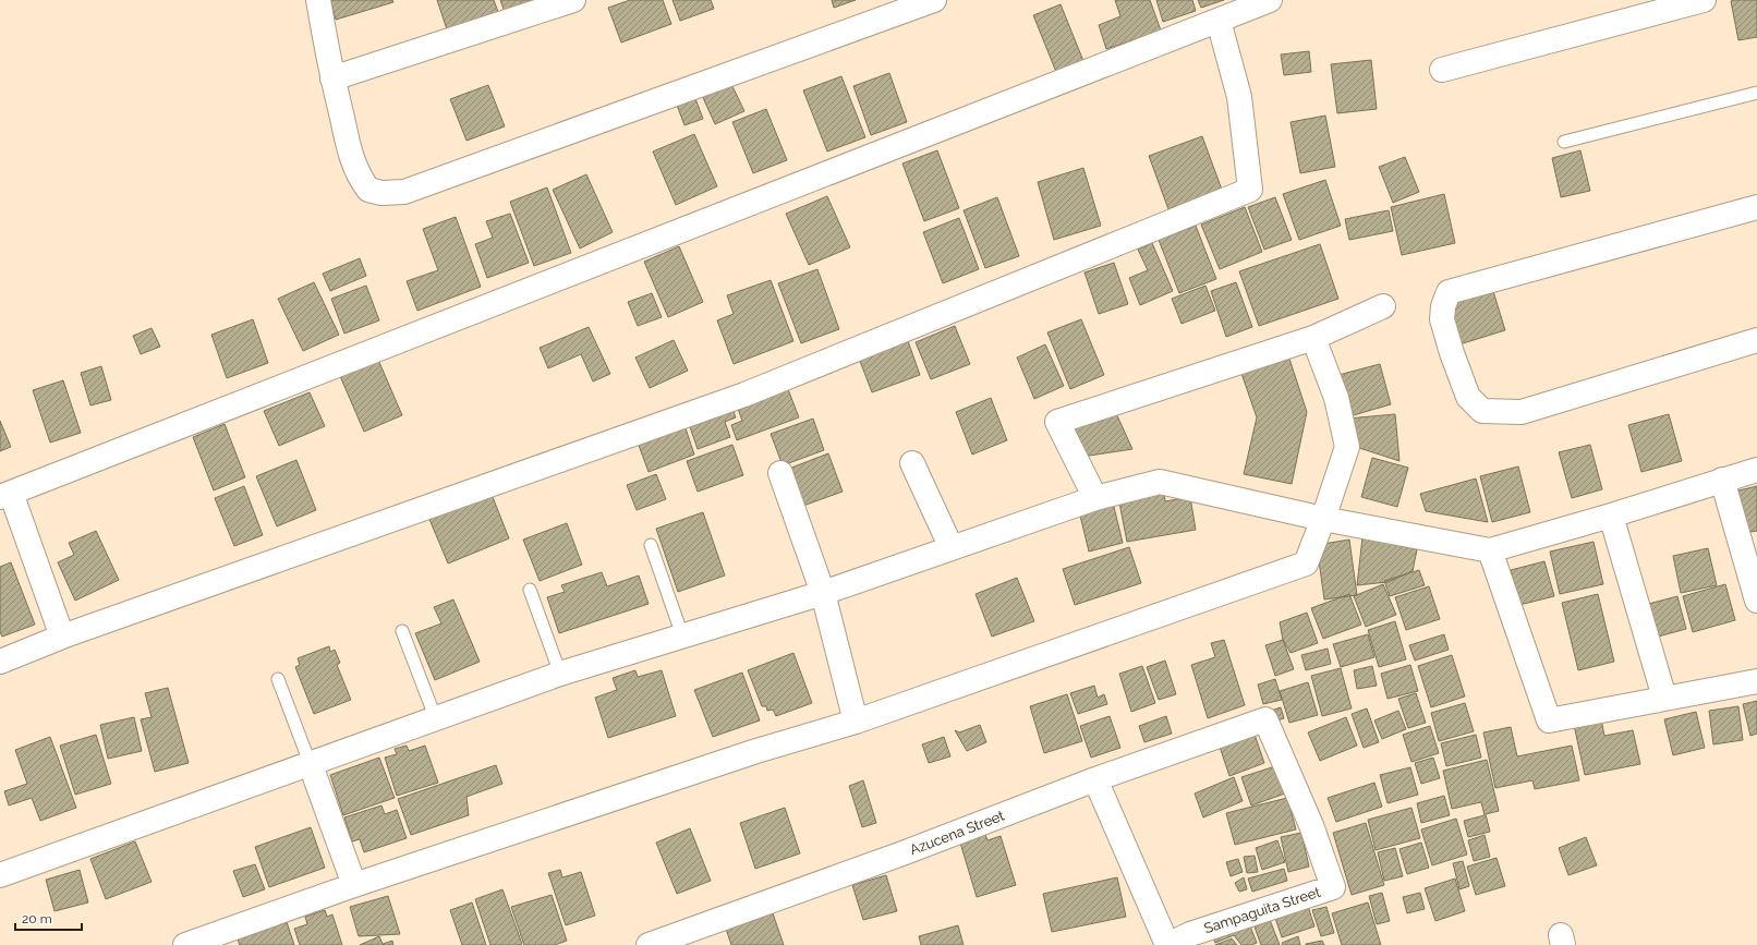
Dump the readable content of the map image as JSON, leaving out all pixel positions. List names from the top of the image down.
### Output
{
  "streets": {
    "street": ["Azucena Street", "Sampaguita Street"]
  },
  "crossings": [
    ["Azucena Street", "Sampaguita Street"]
  ],
  "scale_bar": "20 m"
}
